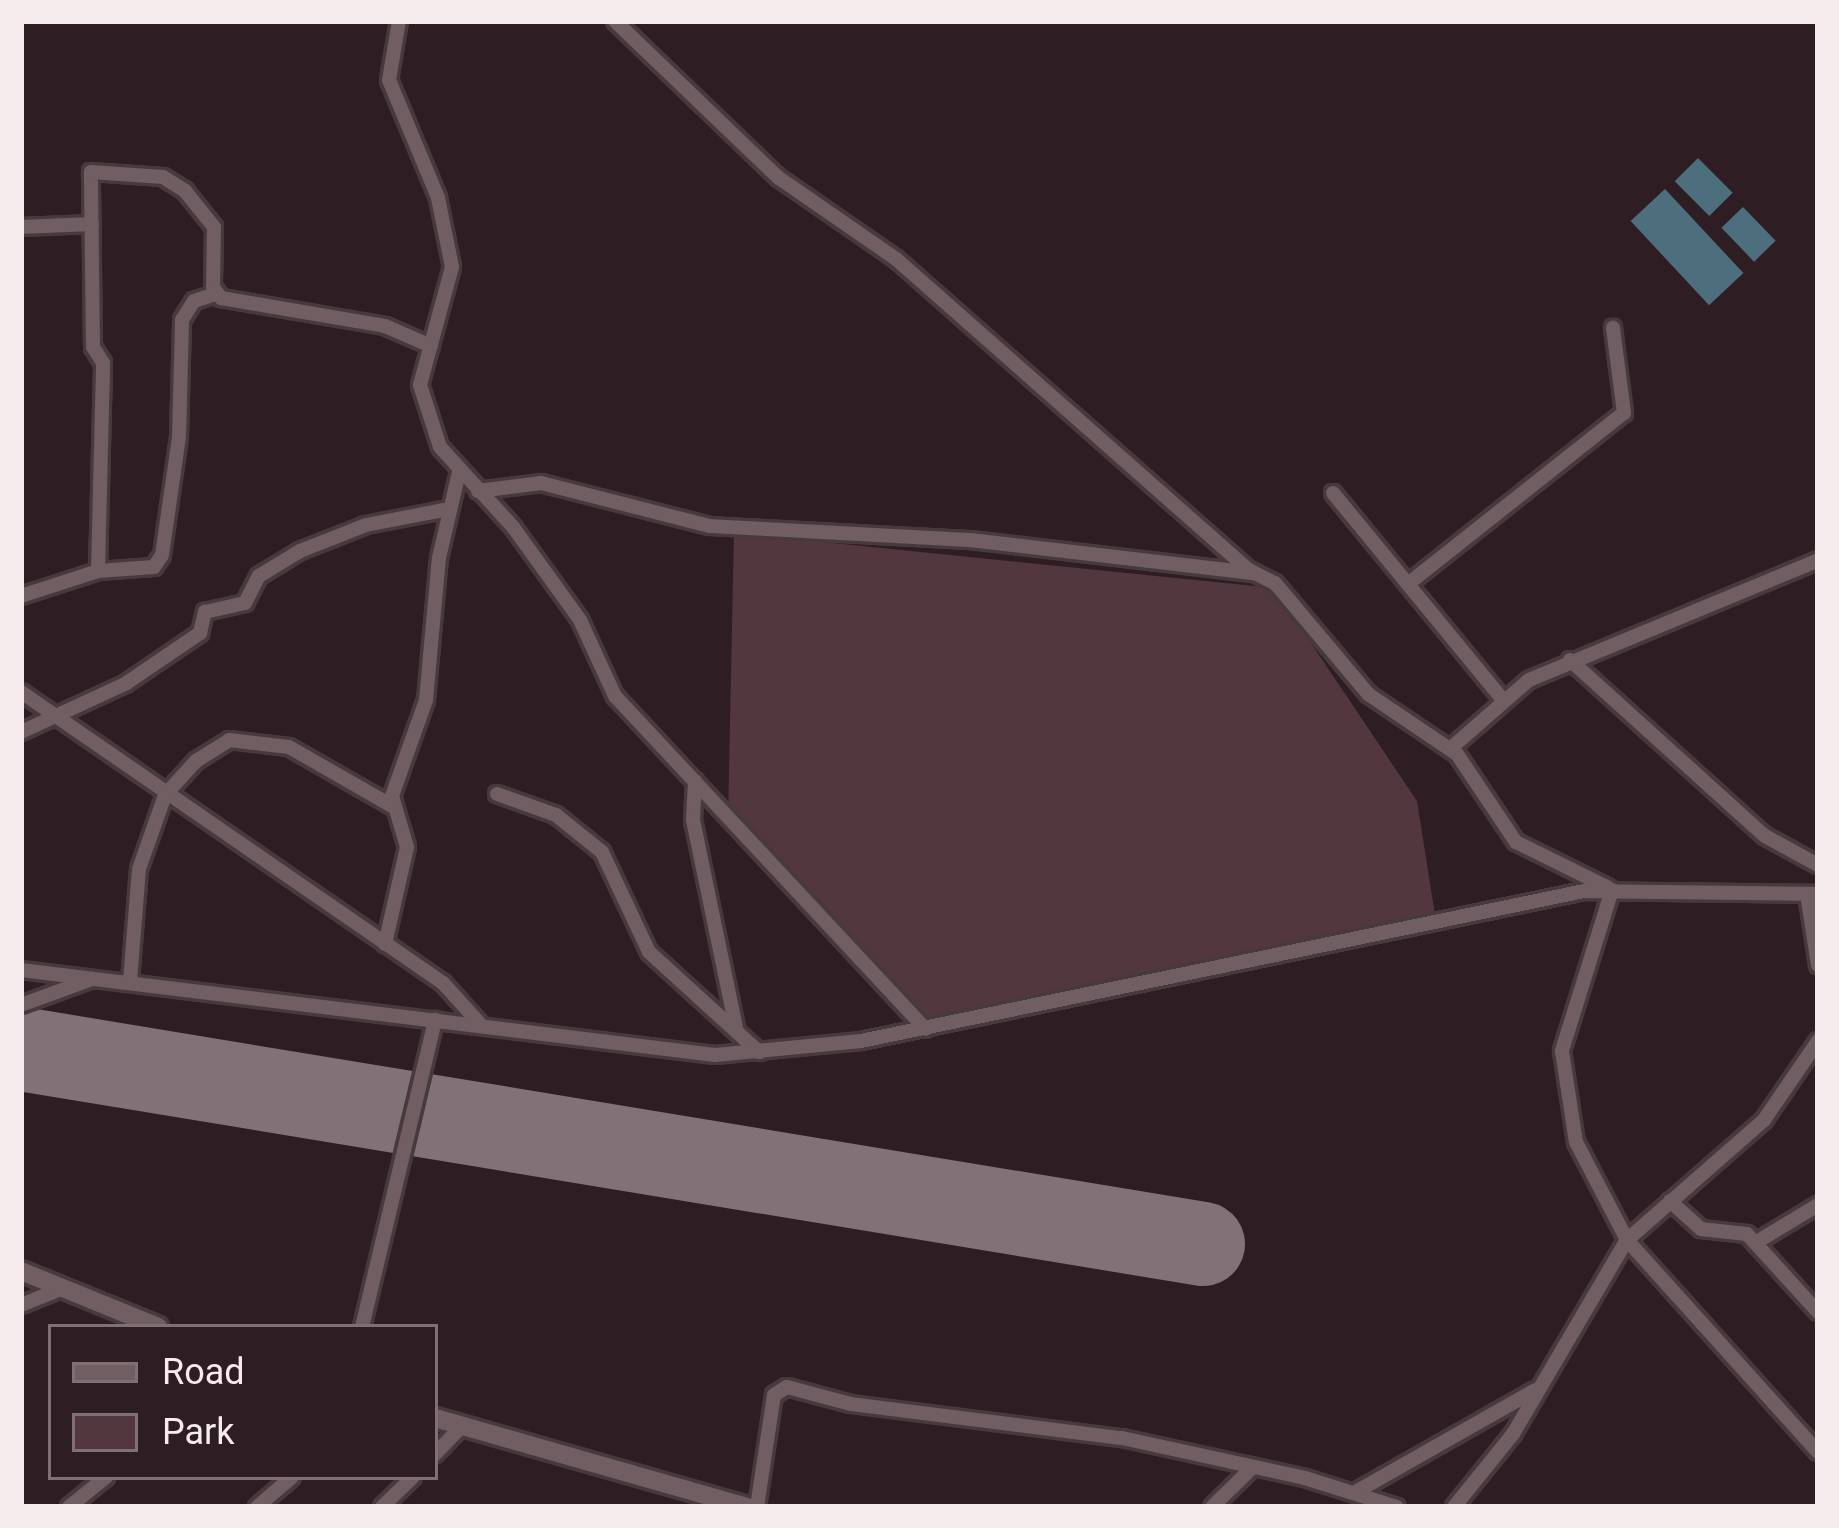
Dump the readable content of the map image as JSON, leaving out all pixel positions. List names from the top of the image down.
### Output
{
  "legend": ["Road", "Park"]
}
